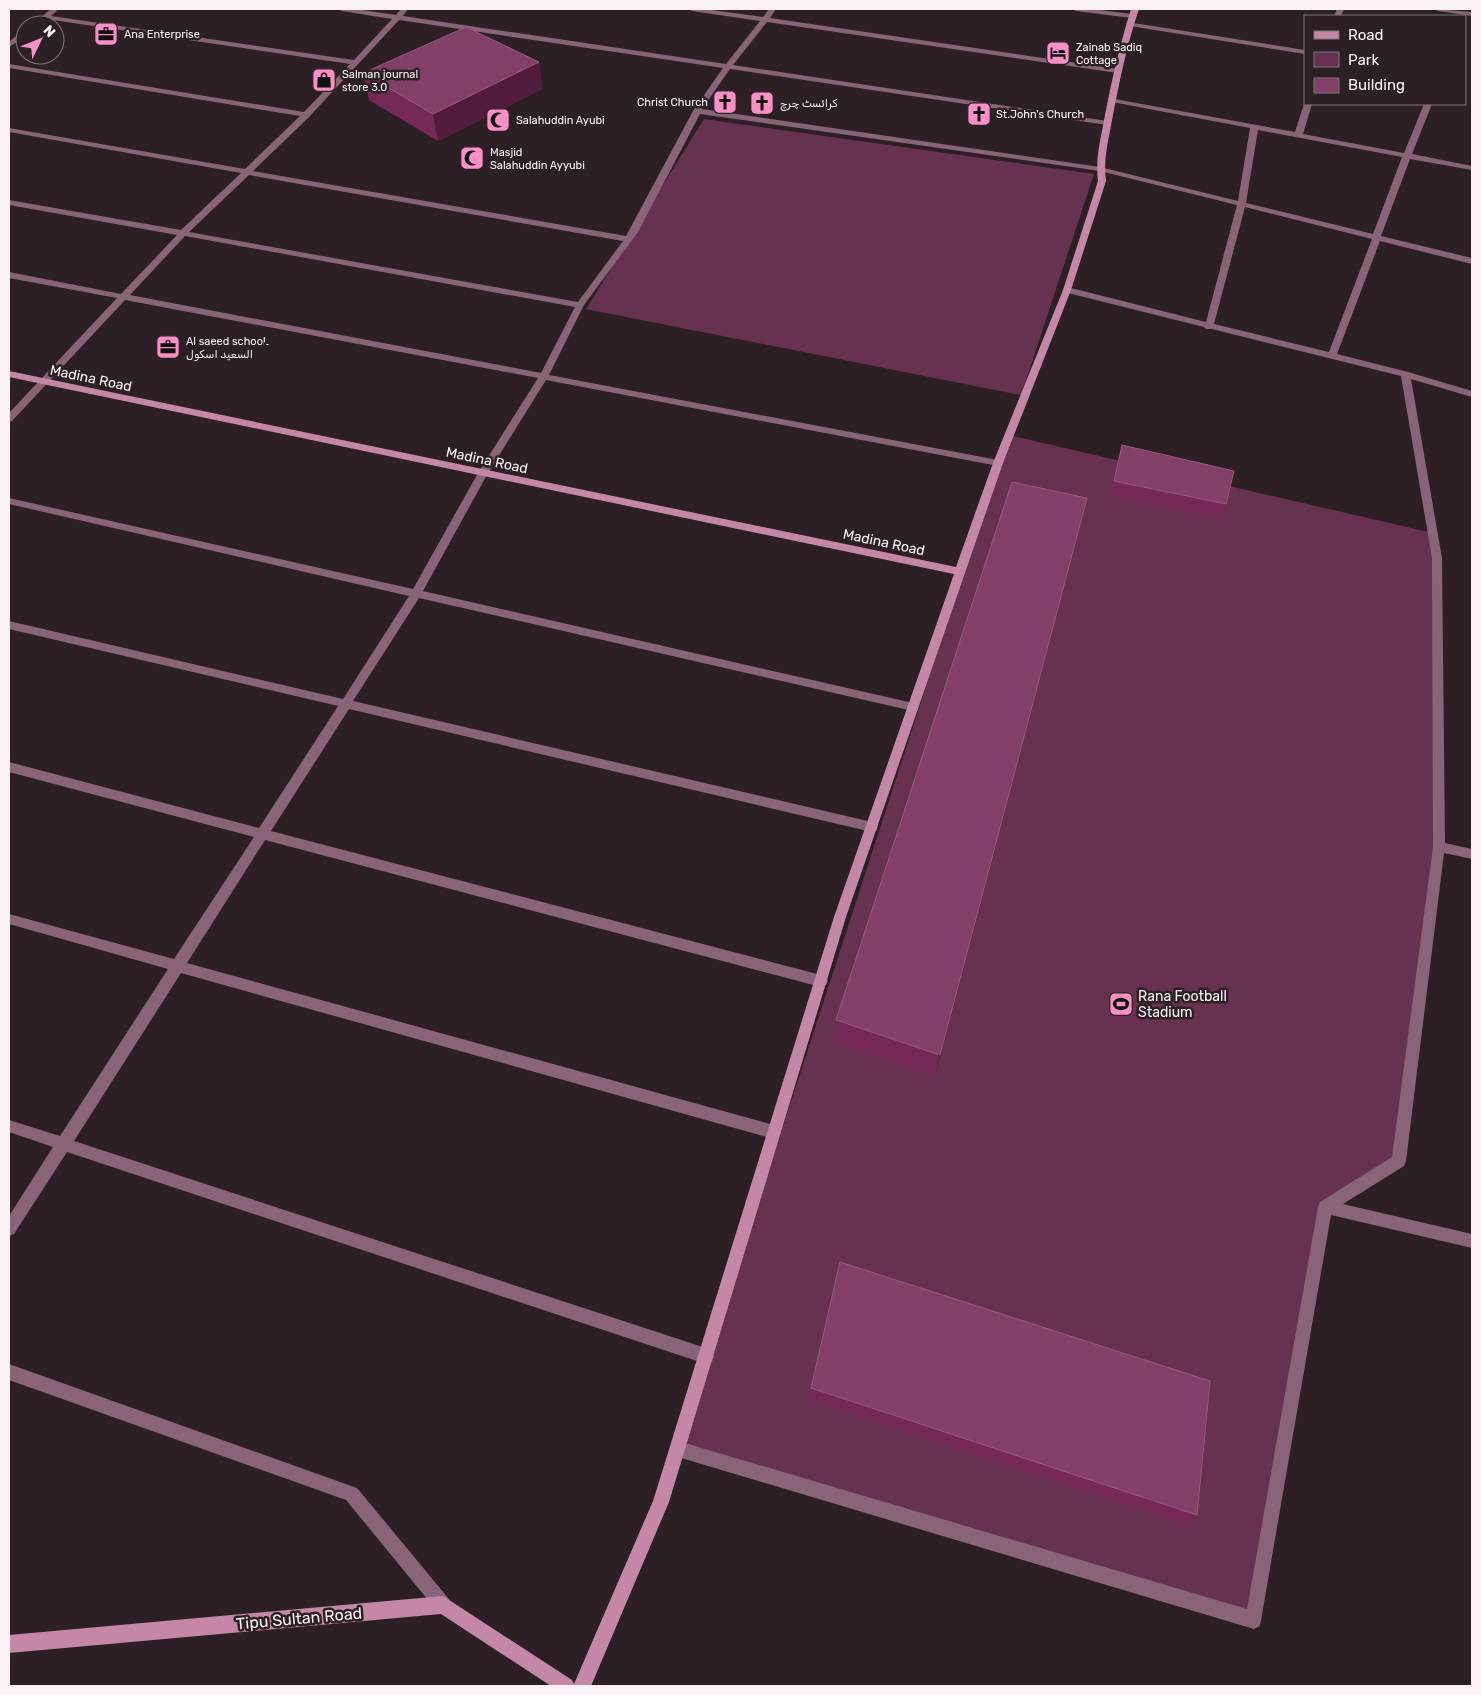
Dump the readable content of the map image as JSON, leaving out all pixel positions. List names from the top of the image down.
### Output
{
  "streets": {
    "main road": ["Madina Road", "Tipu Sultan Road"]
  },
  "places": {
    "office": ["Ana Enterprise", "Al saeed school۔ السعید اسکول"],
    "hotel": ["Zainab Sadiq Cottage"],
    "shop": ["Salman journal store 3.0"],
    "church": ["Christ Church", "کرائسٹ چرچ", "St.John's Church"],
    "mosque": ["Salahuddin Ayubi", "Masjid Salahuddin Ayyubi"],
    "sports": ["Rana Football Stadium"]
  },
  "legend": ["Road", "Park", "Building"],
  "north": "top right"
}
